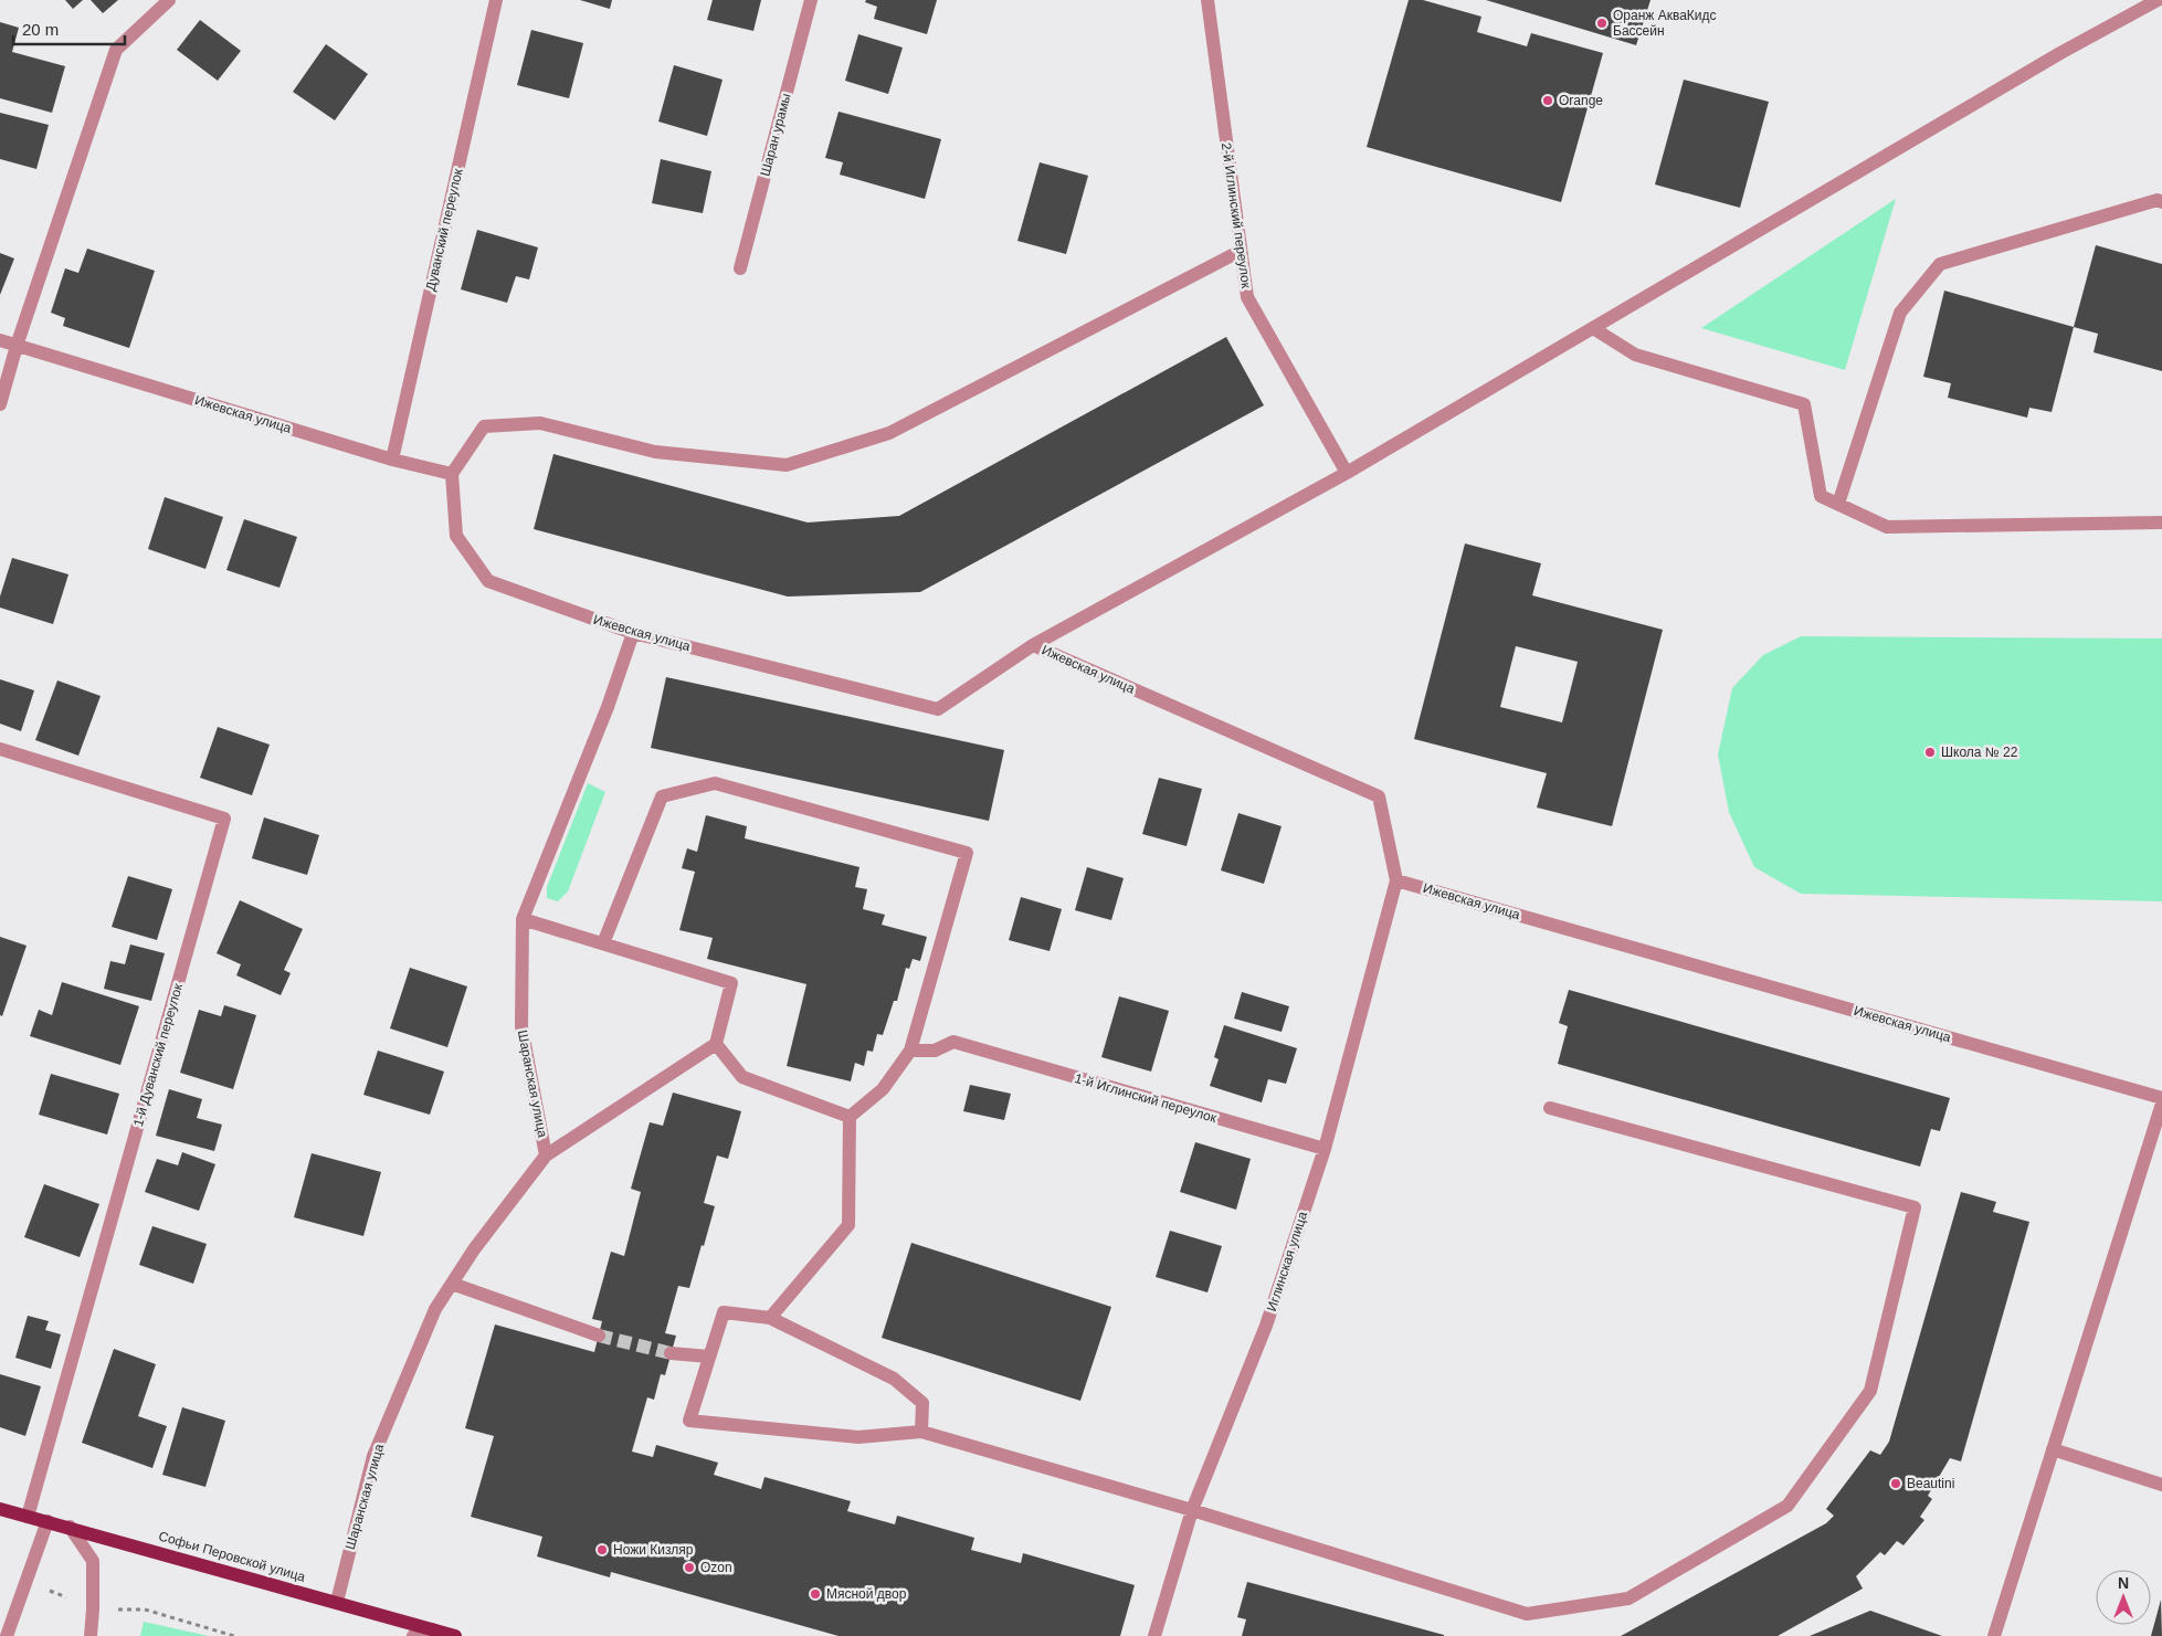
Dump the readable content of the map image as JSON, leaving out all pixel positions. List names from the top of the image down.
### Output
{
  "streets": {
    "main road": ["Софьи Перовской улица"],
    "street": [
      "Шаран урамы",
      "2-й Иглинский переулок",
      "Дуванский переулок",
      "Ижевская улица",
      "1-й Дуванский переулок",
      "Шаранская улица",
      "1-й Иглинский переулок",
      "Иглинская улица"
    ]
  },
  "crossings": [
    ["Дуванский переулок", "Ижевская улица"],
    ["Ижевская улица", "Шаранская улица"],
    ["Ижевская улица", "Иглинская улица"],
    ["1-й Дуванский переулок", "Софьи Перовской улица"],
    ["Шаранская улица", "Софьи Перовской улица"],
    ["1-й Иглинский переулок", "Иглинская улица"]
  ],
  "places": [
    "Оранж АкваКидс Бассейн",
    "Orange",
    "Школа № 22",
    "Beautini",
    "Ножи Кизляр",
    "Ozon",
    "Мясной двор"
  ],
  "scale_bar": "20 m",
  "north": "top"
}
